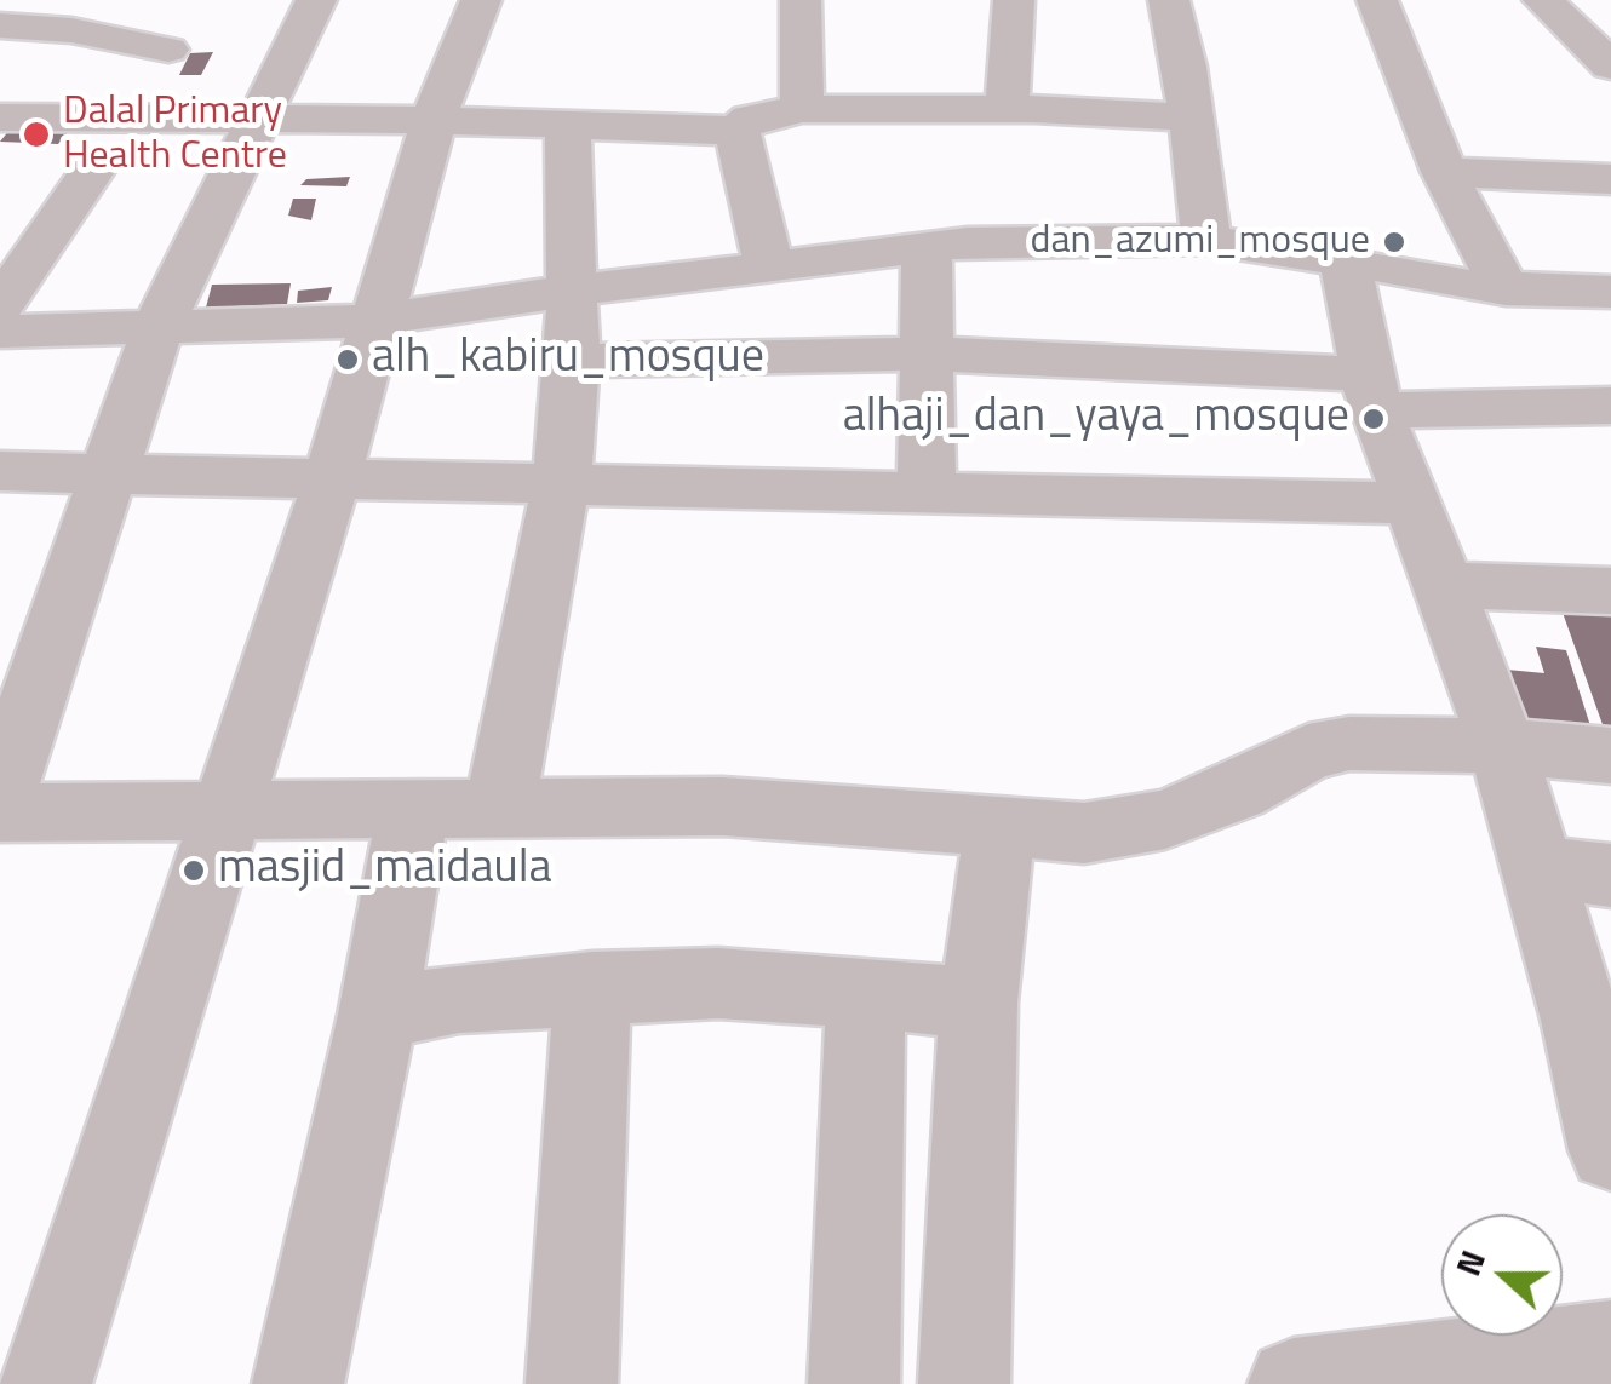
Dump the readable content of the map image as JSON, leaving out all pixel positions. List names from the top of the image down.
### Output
{
  "places": [
    "Dalal Primary Health Centre",
    "dan_azumi_mosque",
    "alh_kabiru_mosque",
    "alhaji_dan_yaya_mosque",
    "masjid_maidaula"
  ],
  "north": "left"
}
